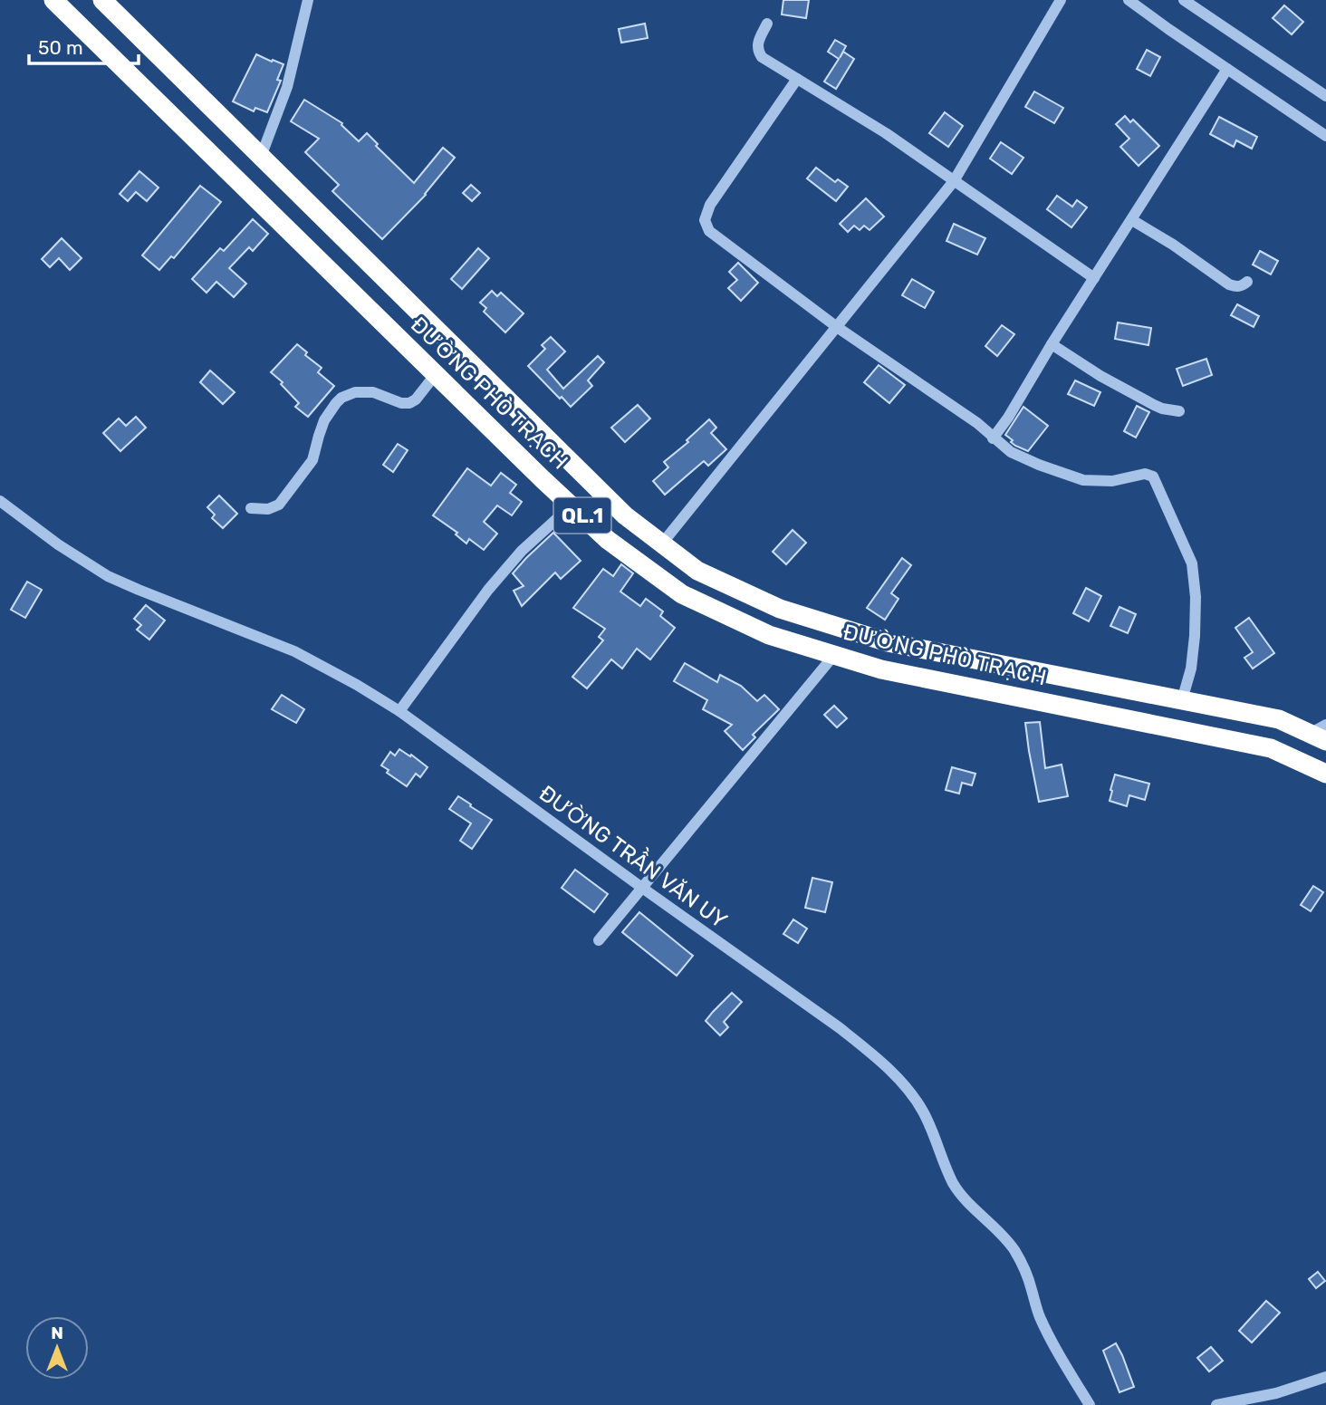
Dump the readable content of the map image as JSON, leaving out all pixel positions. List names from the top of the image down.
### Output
{
  "streets": {
    "highway": ["ĐƯỜNG PHÒ TRẠCH", "QL.1"],
    "street": ["ĐƯỜNG TRẦN VĂN UY"]
  },
  "scale_bar": "50 m",
  "north": "top"
}
